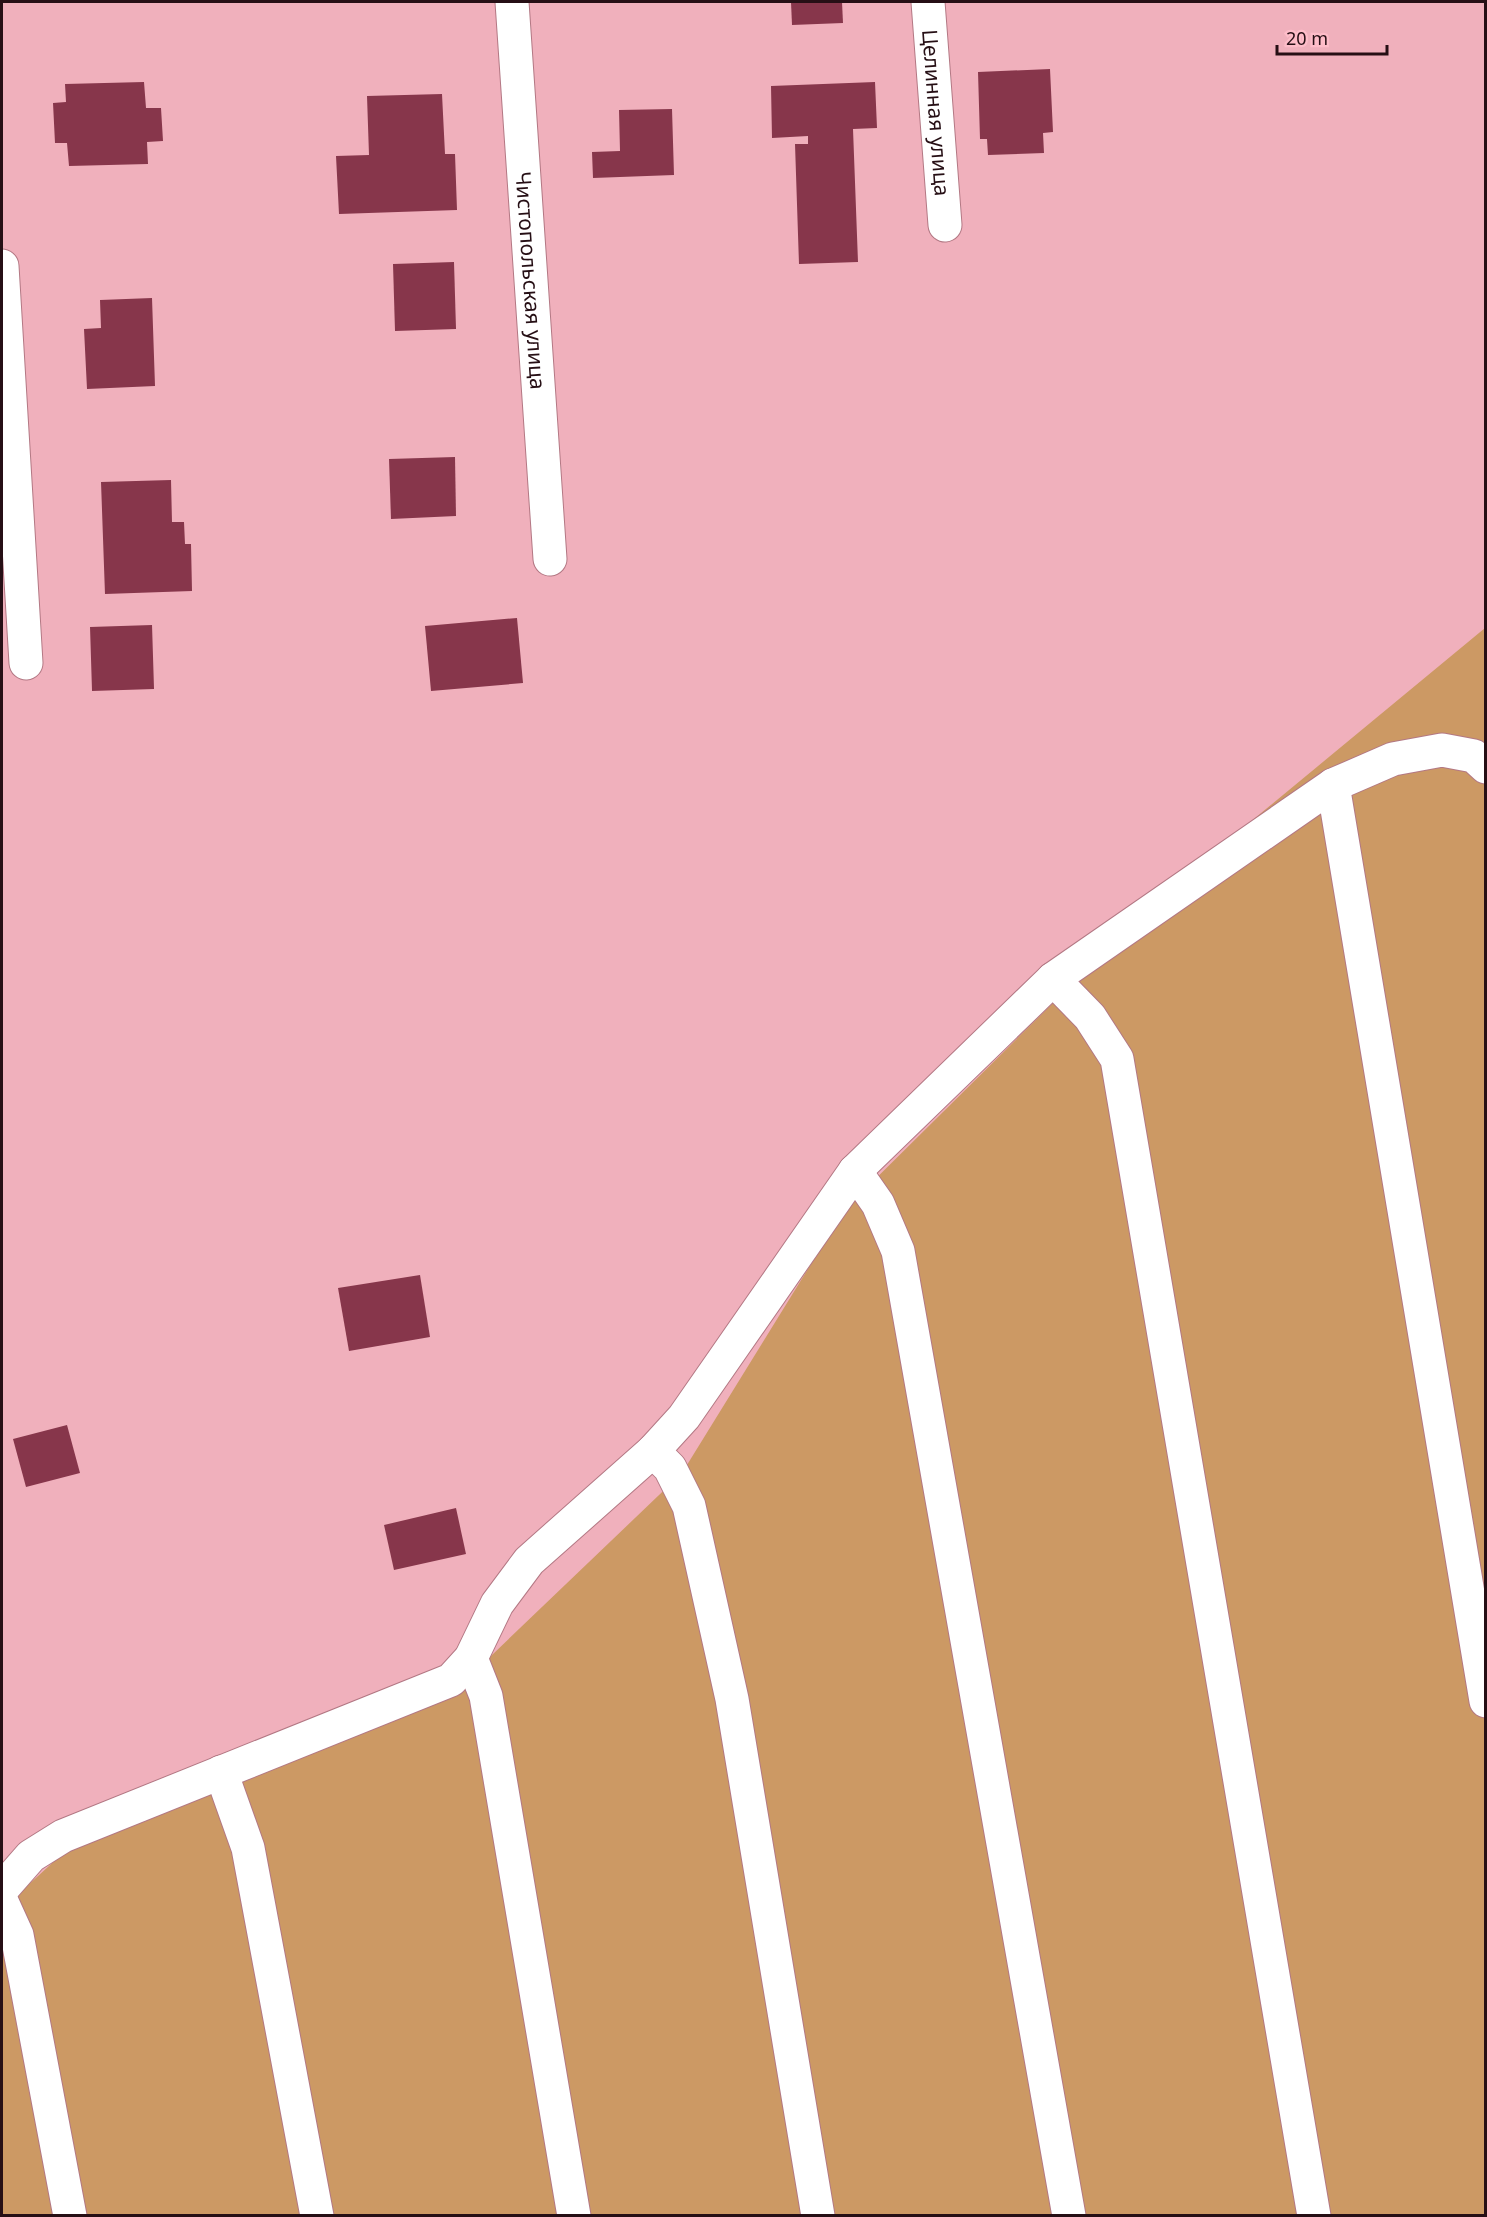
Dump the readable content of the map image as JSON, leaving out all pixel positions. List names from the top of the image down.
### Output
{
  "streets": {
    "street": ["Целинная улица", "Чистопольская улица"]
  },
  "scale_bar": "20 m"
}
